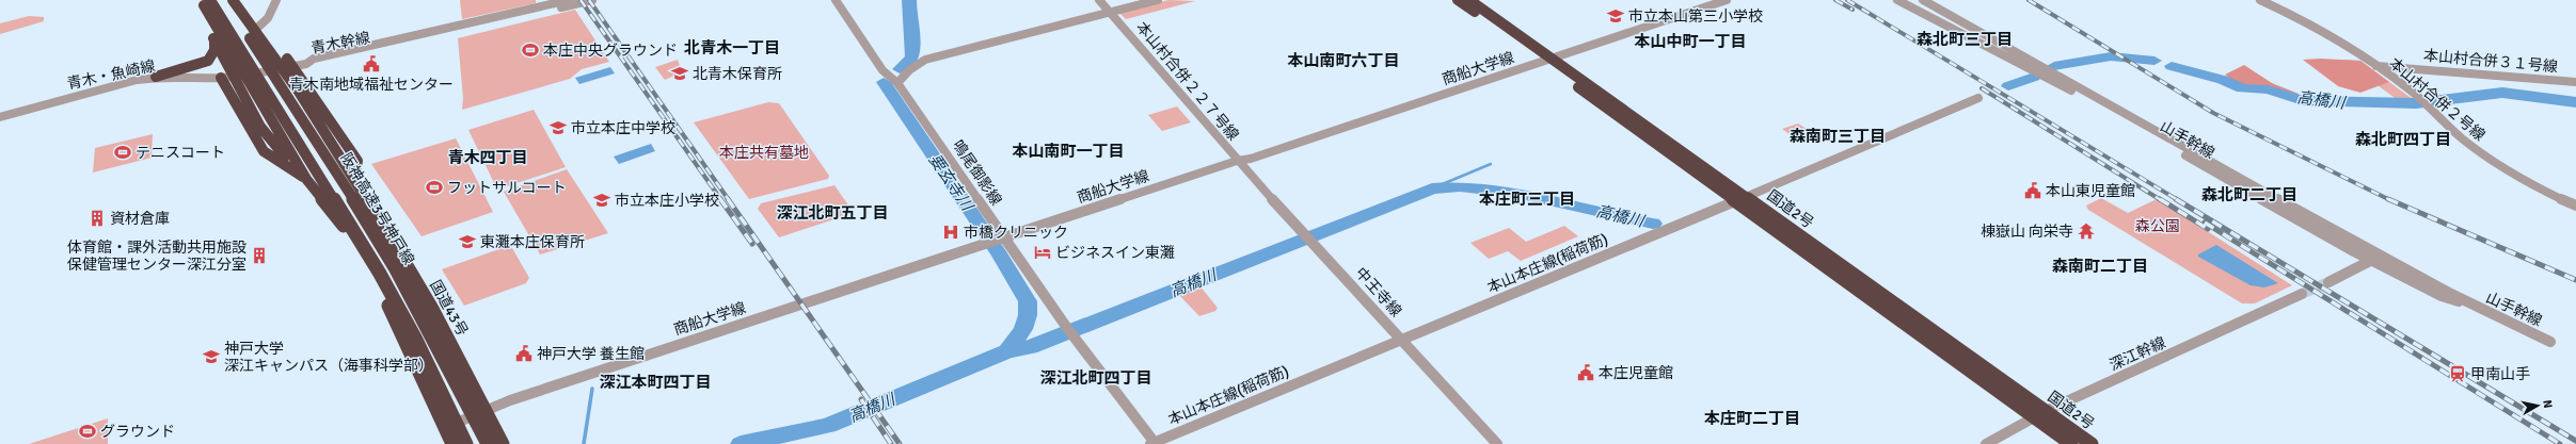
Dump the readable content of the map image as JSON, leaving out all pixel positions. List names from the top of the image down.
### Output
{
  "streets": {
    "highway": ["阪神高速3号神戸線", "国道2号", "国道43号"],
    "street": [
      "青木幹線",
      "本山村合併３１号線",
      "商船大学線",
      "青木・魚崎線",
      "本山村合併２２７号線",
      "本山村合併２号線",
      "山手幹線",
      "鳴尾御影線",
      "本山本庄線(稲荷筋)",
      "中王寺線",
      "深江幹線"
    ]
  },
  "crossings": [
    ["青木幹線", "青木・魚崎線"],
    ["本山村合併３１号線", "本山村合併２号線"],
    ["商船大学線", "本山村合併２２７号線"],
    ["商船大学線", "鳴尾御影線"],
    ["商船大学線", "国道2号"],
    ["商船大学線", "中王寺線"],
    ["商船大学線", "国道43号"],
    ["青木・魚崎線", "国道43号"],
    ["本山村合併２２７号線", "中王寺線"],
    ["鳴尾御影線", "本山本庄線(稲荷筋)"],
    ["国道2号", "本山本庄線(稲荷筋)"],
    ["国道2号", "深江幹線"],
    ["本山本庄線(稲荷筋)", "中王寺線"]
  ],
  "districts": [
    "森北町三丁目",
    "本山中町一丁目",
    "北青木一丁目",
    "本山南町六丁目",
    "森南町三丁目",
    "森北町四丁目",
    "本山南町一丁目",
    "青木四丁目",
    "森北町二丁目",
    "本庄町三丁目",
    "深江北町五丁目",
    "森南町二丁目",
    "深江北町四丁目",
    "深江本町四丁目",
    "本庄町二丁目"
  ],
  "water": ["高橋川", "要玄寺川"],
  "parks": ["本庄共有墓地", "森公園"],
  "places": {
    "school or university": [
      "市立本山第三小学校",
      "北青木保育所",
      "市立本庄中学校",
      "市立本庄小学校",
      "東灘本庄保育所",
      "神戸大学 深江キャンパス（海事科学部）"
    ],
    "sports": [
      "本庄中央グラウンド",
      "テニスコート",
      "フットサルコート",
      "グラウンド"
    ],
    "public building": [
      "青木南地域福祉センター",
      "本山東児童館",
      "神戸大学 養生館",
      "本庄児童館"
    ],
    "building": ["資材倉庫", "体育館・課外活動共用施設 保健管理センター深江分室"],
    "temple": ["棟嶽山 向栄寺"],
    "hospital": ["市橋クリニック"],
    "hotel": ["ビジネスイン東灘"],
    "station": ["甲南山手"]
  },
  "north": "right"
}
